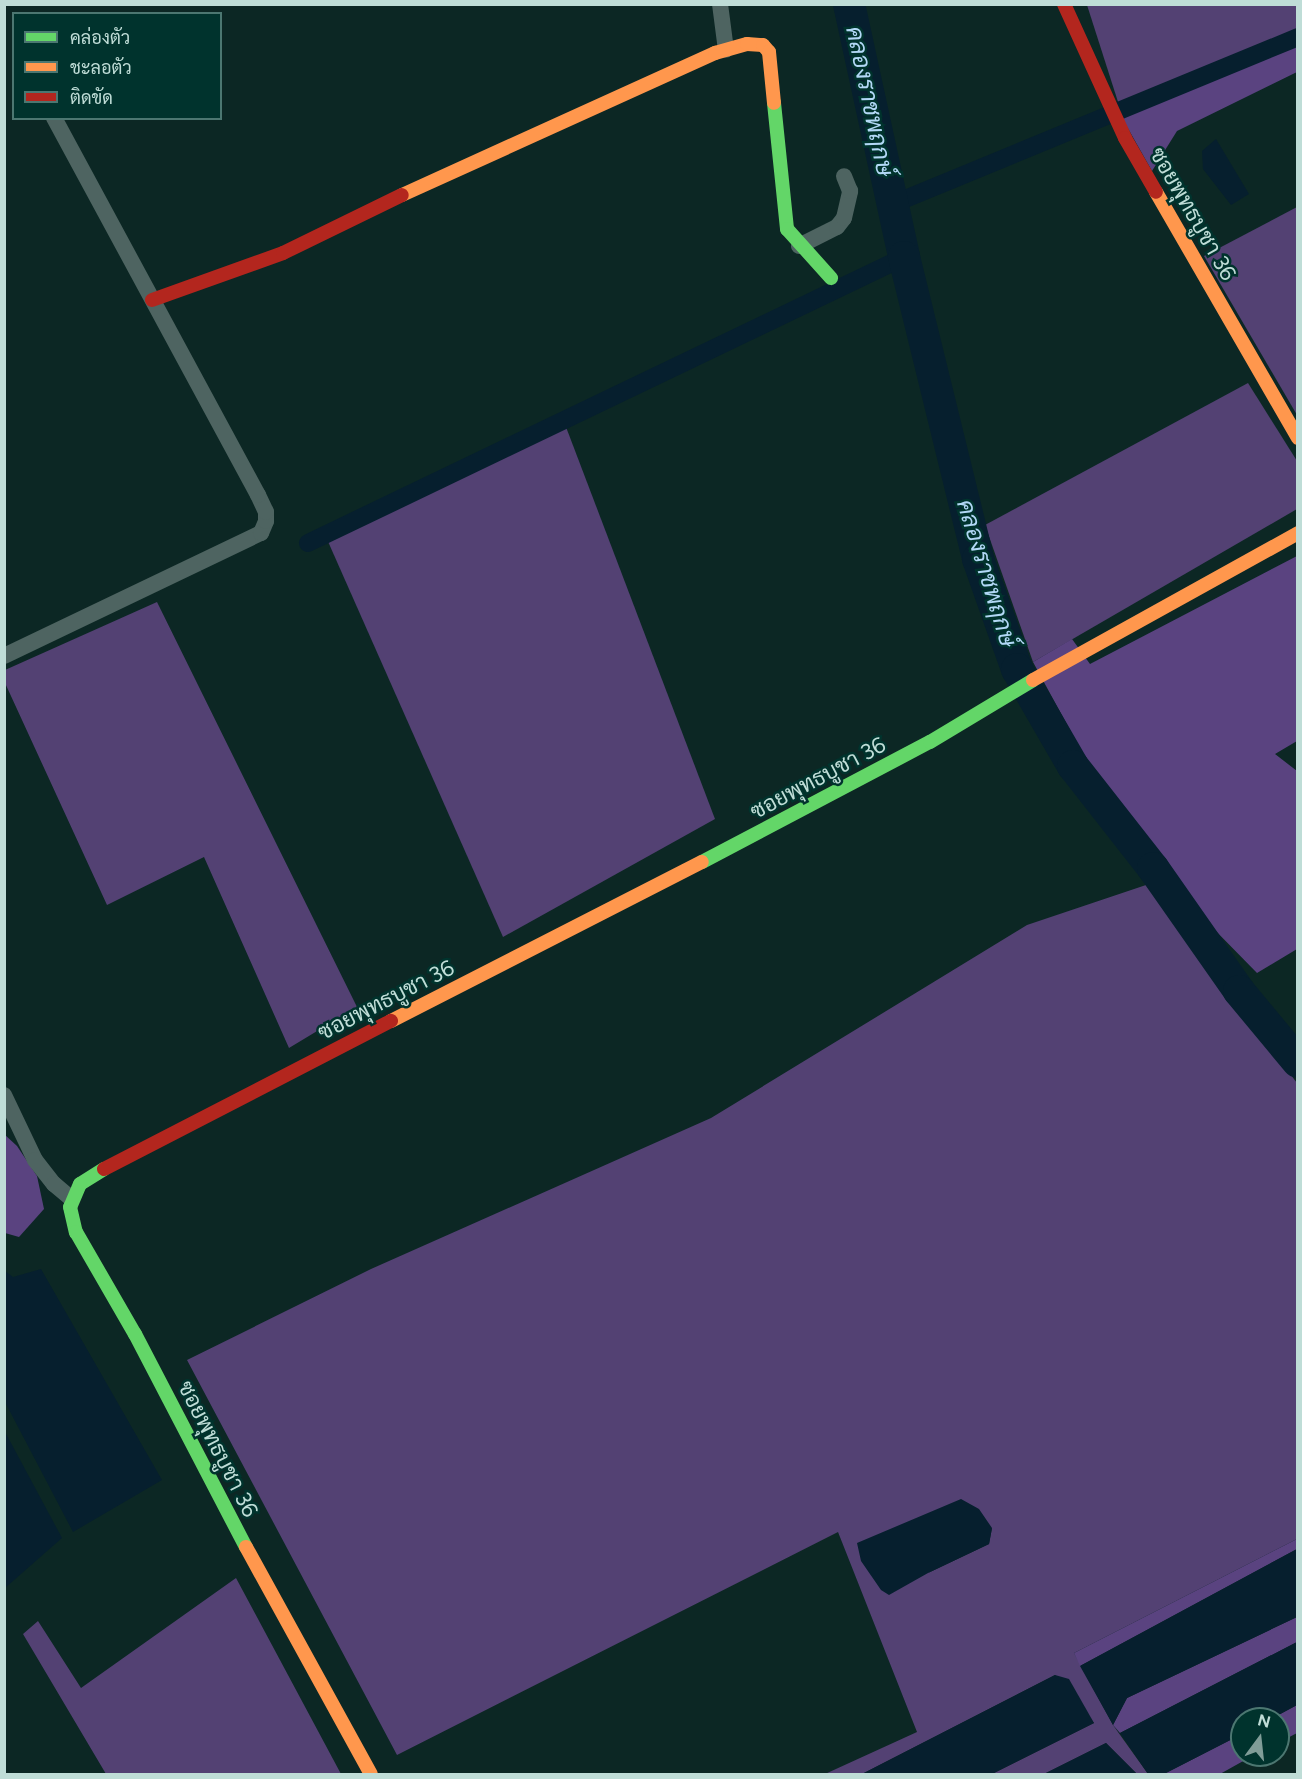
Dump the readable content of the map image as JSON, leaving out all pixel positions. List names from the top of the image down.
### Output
{
  "streets": {
    "street": ["ซอยพุทธบูชา 36"]
  },
  "water": ["คลองราชพฤกษ์"],
  "legend": ["คล่องตัว", "ชะลอตัว", "ติดขัด"],
  "north": "top"
}
